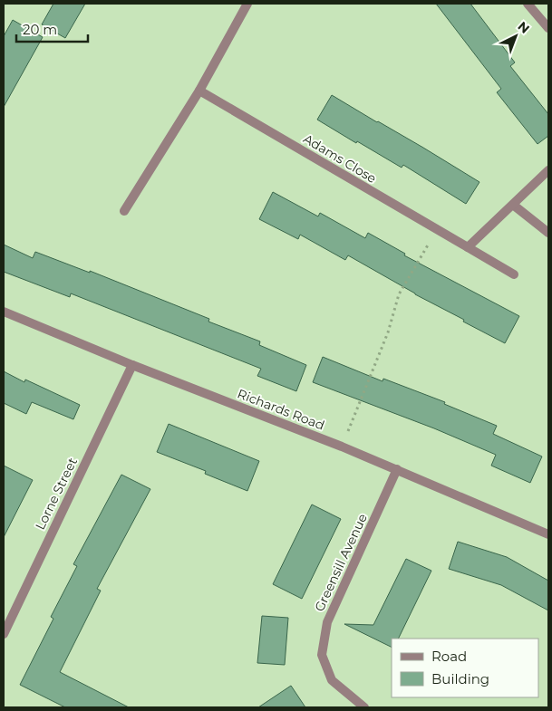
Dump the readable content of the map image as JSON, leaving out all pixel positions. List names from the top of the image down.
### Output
{
  "streets": {
    "street": [
      "Adams Close",
      "Richards Road",
      "Lorne Street",
      "Greensill Avenue"
    ]
  },
  "crossings": [
    ["Richards Road", "Lorne Street"],
    ["Richards Road", "Greensill Avenue"]
  ],
  "legend": ["Road", "Building"],
  "scale_bar": "20 m",
  "north": "top right"
}
